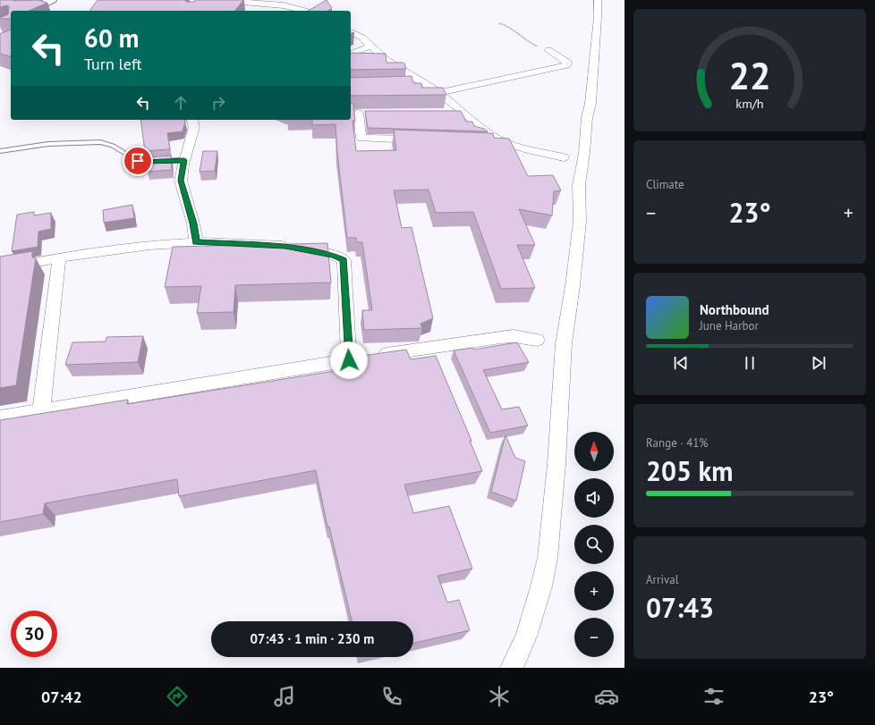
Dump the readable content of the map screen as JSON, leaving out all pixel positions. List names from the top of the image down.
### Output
{
  "north": "top",
  "page": {
    "turn": ["60 m", "Turn left"],
    "tile": [
      "Climate",
      ["Range · 41%", "205 km"],
      ["Arrival", "07:43"]
    ],
    "heat": ["−", "23°", "+"],
    "song": ["Northbound", "June Harbor"],
    "map_buttons": ["+", "−"],
    "limit": "30",
    "trip": "07:43 · 1 min · 230 m",
    "tabs": ["07:42", "23°"],
    "gauge": ["22", "km/h"]
  }
}
